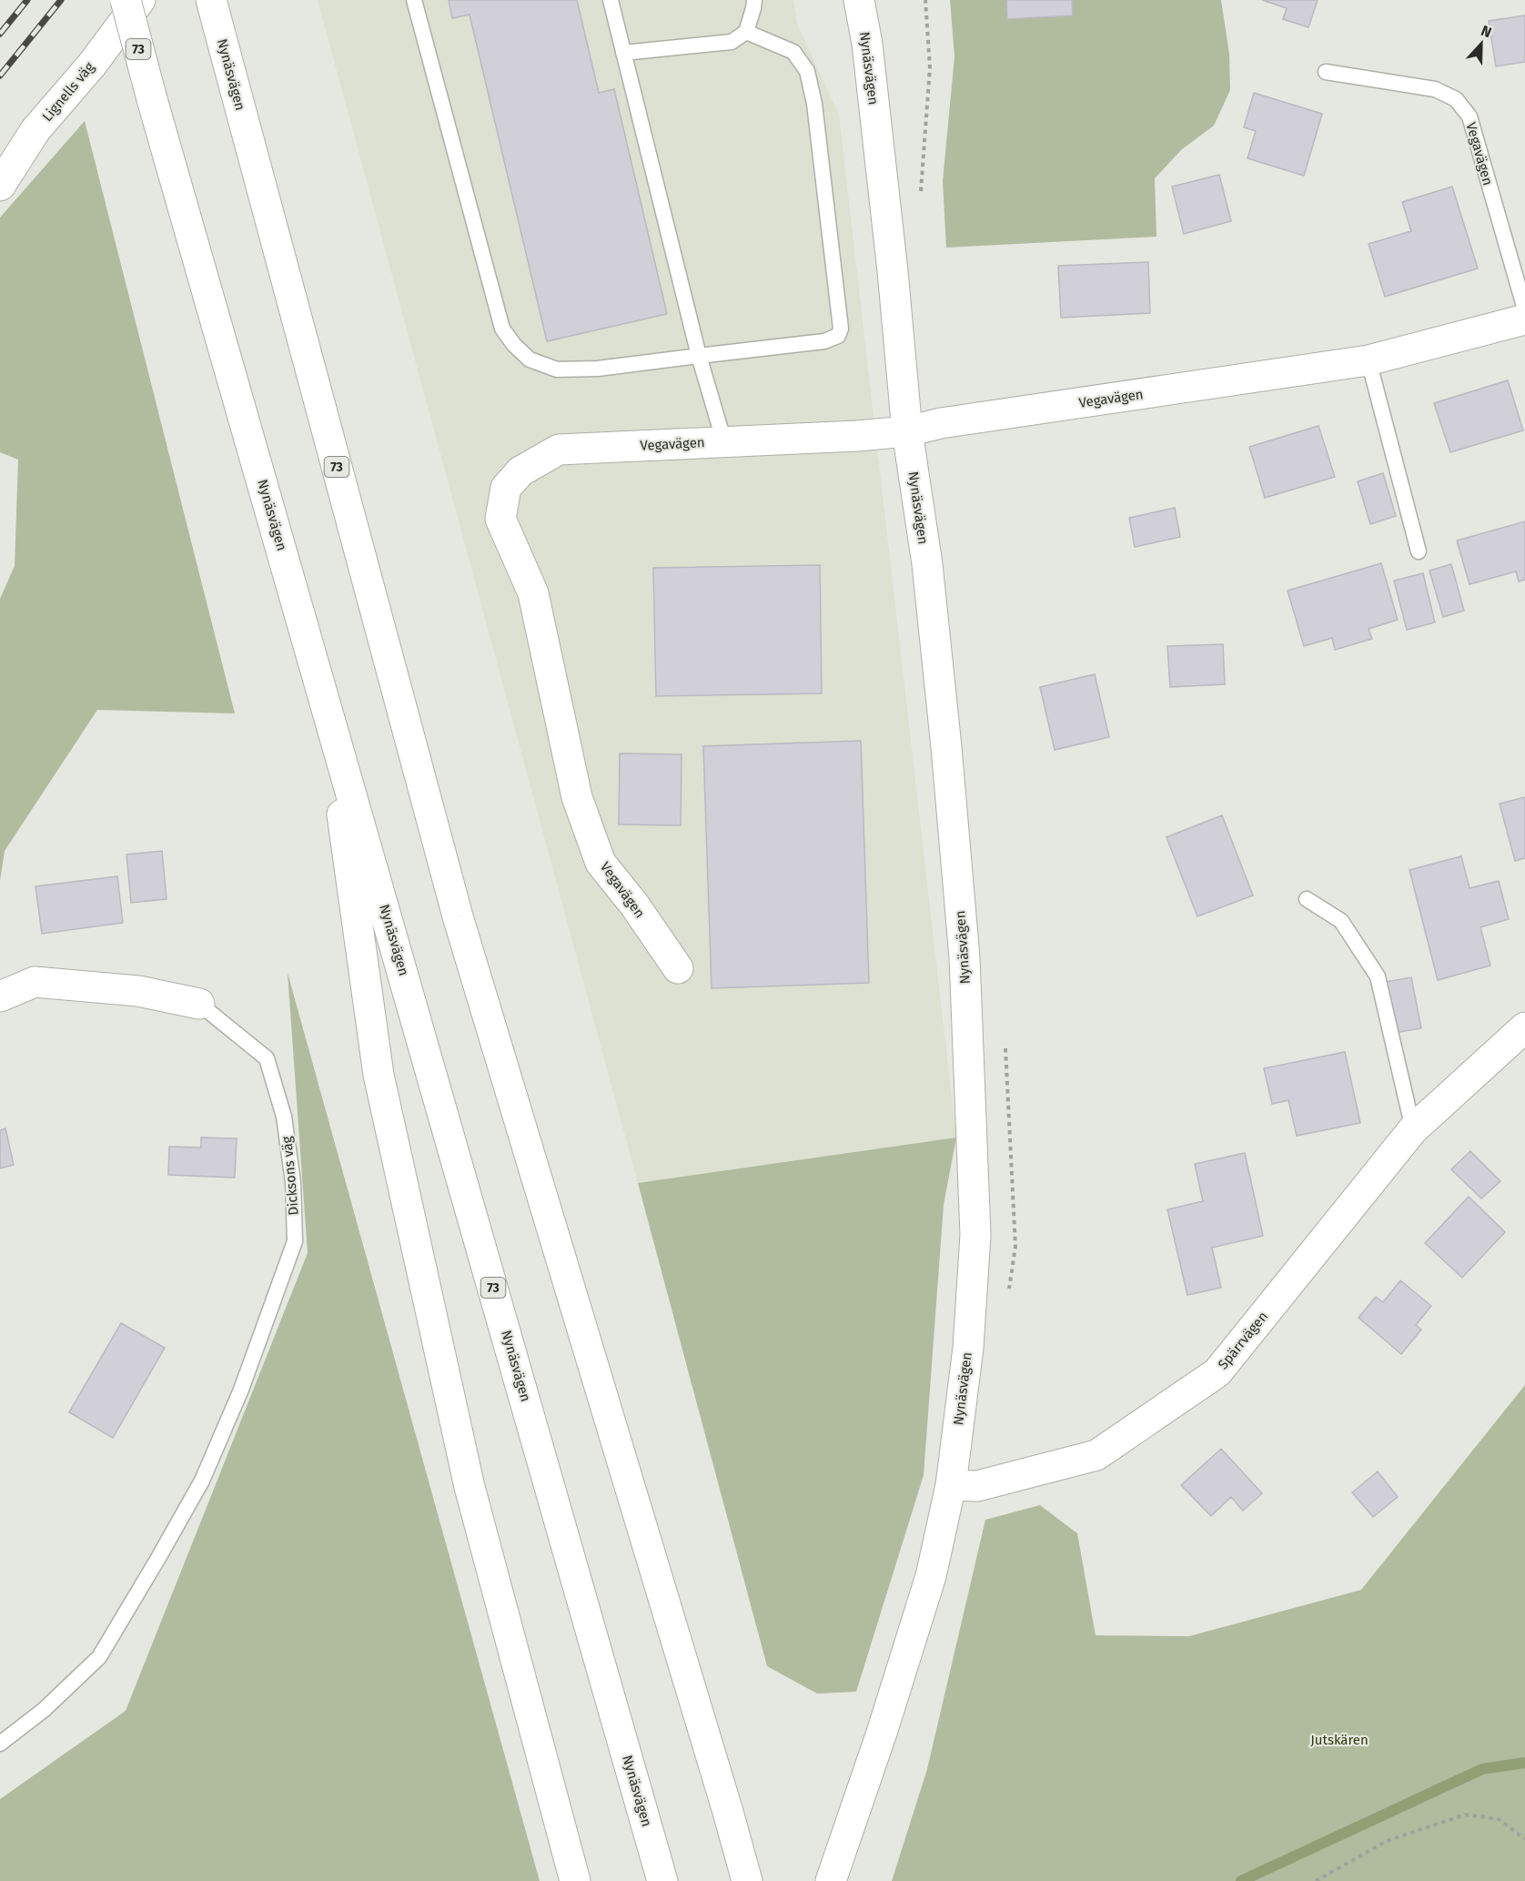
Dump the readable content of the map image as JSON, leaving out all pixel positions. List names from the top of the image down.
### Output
{
  "streets": {
    "main road": [
      "73",
      "Nynäsvägen",
      "Lignells väg",
      "Vegavägen",
      "Dicksons väg",
      "Spärrvägen"
    ]
  },
  "crossings": [
    ["Nynäsvägen", "Vegavägen"],
    ["Nynäsvägen", "Spärrvägen"]
  ],
  "parks": ["Jutskären"],
  "north": "top"
}
